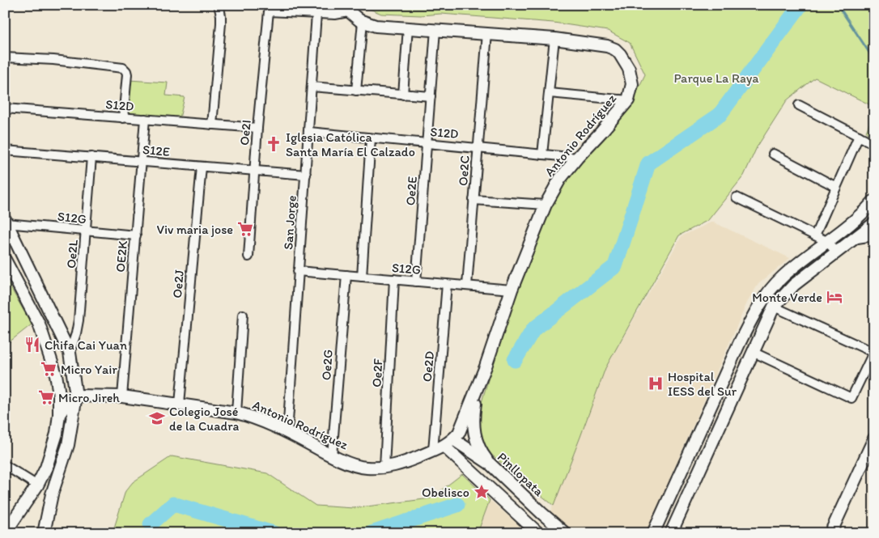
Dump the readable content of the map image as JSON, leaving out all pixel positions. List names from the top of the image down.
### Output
{
  "streets": {
    "street": [
      "S12D",
      "Oe2I",
      "Antonio Rodríguez",
      "S12E",
      "Oe2C",
      "Oe2E",
      "S12G",
      "San Jorge",
      "Oe2L",
      "OE2K",
      "Oe2J",
      "Oe2G",
      "Oe2D",
      "Oe2F",
      "Pinllopata"
    ]
  },
  "crossings": [
    ["S12D", "Oe2I"],
    ["S12D", "Antonio Rodríguez"],
    ["S12D", "Oe2C"],
    ["S12D", "Oe2E"],
    ["S12D", "San Jorge"],
    ["S12D", "OE2K"],
    ["Oe2I", "S12E"],
    ["Antonio Rodríguez", "Oe2C"],
    ["Antonio Rodríguez", "Oe2E"],
    ["Antonio Rodríguez", "S12G"],
    ["Antonio Rodríguez", "San Jorge"],
    ["Antonio Rodríguez", "OE2K"],
    ["Antonio Rodríguez", "Oe2J"],
    ["Antonio Rodríguez", "Oe2G"],
    ["Antonio Rodríguez", "Oe2D"],
    ["Antonio Rodríguez", "Oe2F"],
    ["Antonio Rodríguez", "Pinllopata"],
    ["S12E", "San Jorge"],
    ["S12E", "Oe2L"],
    ["S12E", "OE2K"],
    ["S12E", "Oe2J"],
    ["Oe2C", "S12G"],
    ["Oe2E", "S12G"],
    ["S12G", "San Jorge"],
    ["S12G", "Oe2L"],
    ["S12G", "OE2K"],
    ["S12G", "Oe2G"],
    ["S12G", "Oe2D"],
    ["S12G", "Oe2F"]
  ],
  "parks": ["Parque La Raya"],
  "places": {
    "church": ["Iglesia Católica Santa María El Calzado"],
    "supermarket": ["Viv maria jose", "Micro Yair", "Micro Jireh"],
    "hotel": ["Monte Verde"],
    "restaurant": ["Chifa Cai Yuan"],
    "hospital": ["Hospital IESS del Sur"],
    "school or university": ["Colegio José de la Cuadra"],
    "place": ["Obelisco"]
  }
}
